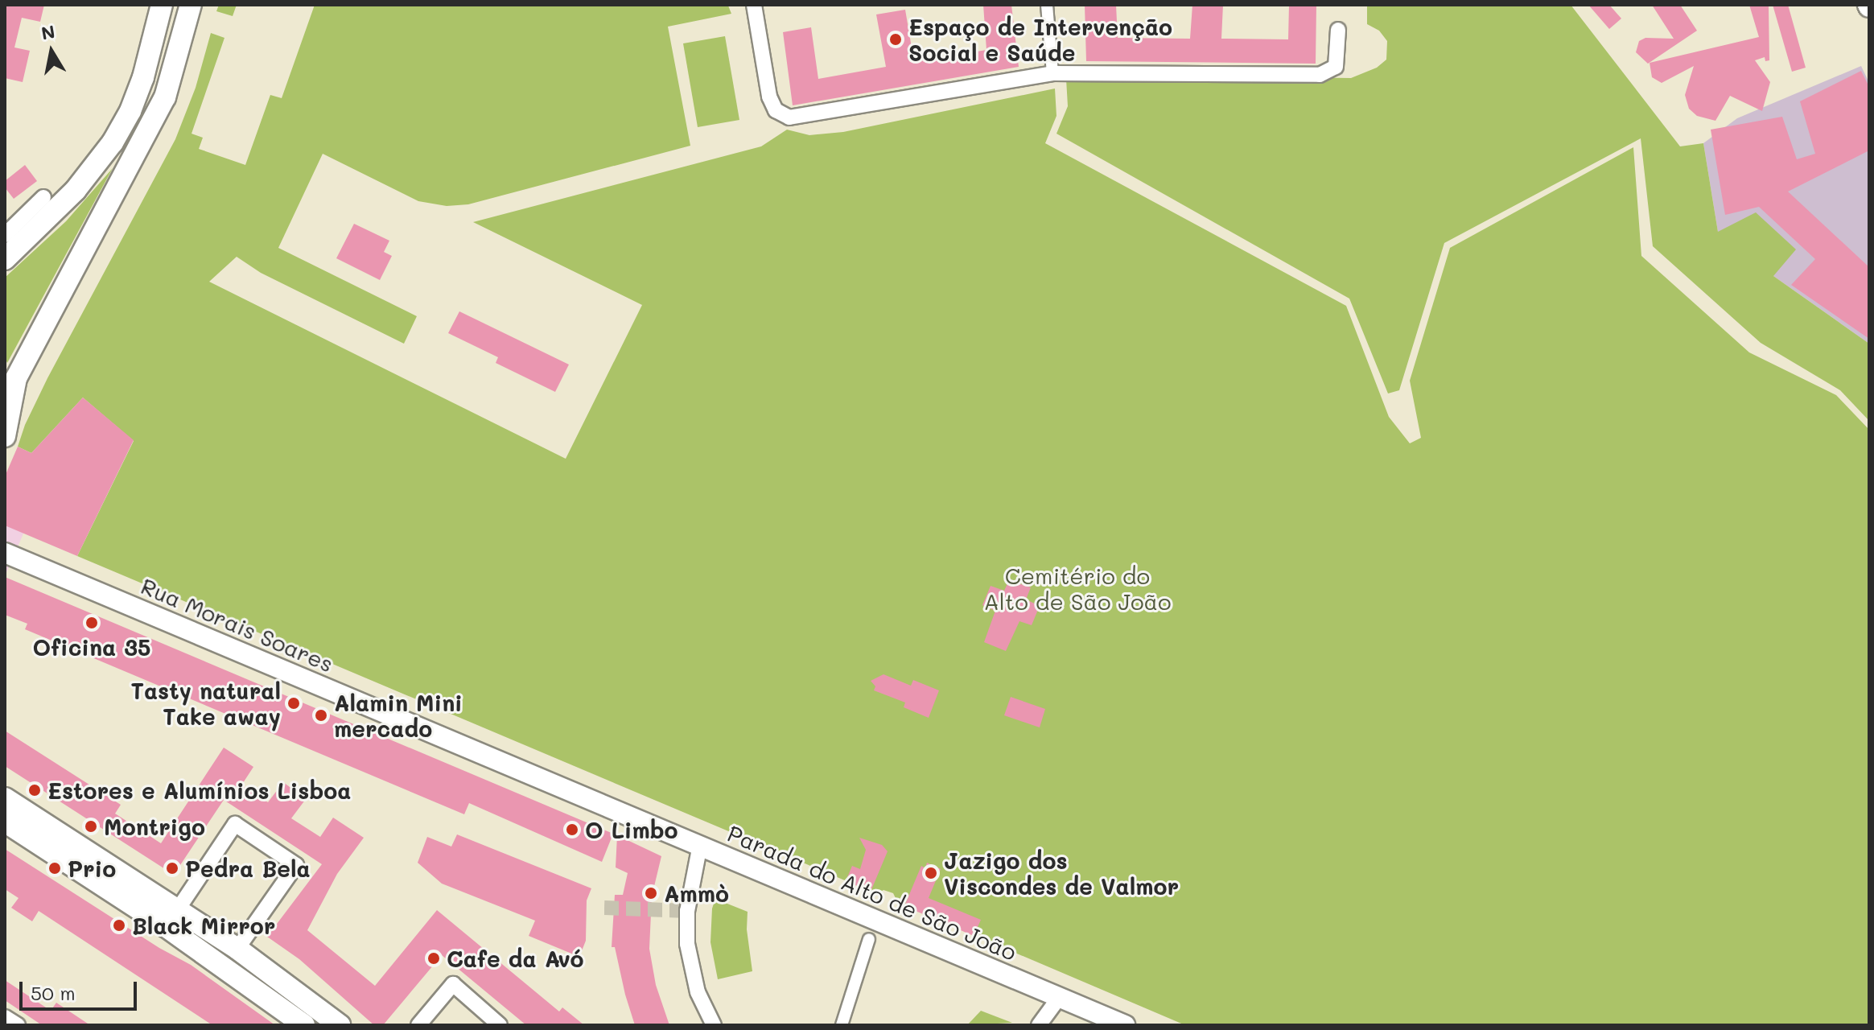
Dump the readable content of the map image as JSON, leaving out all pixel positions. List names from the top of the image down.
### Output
{
  "streets": {
    "street": ["Rua Morais Soares", "Parada do Alto de São João"]
  },
  "crossings": [
    ["Rua Morais Soares", "Parada do Alto de São João"]
  ],
  "parks": ["Cemitério do Alto de São João"],
  "places": [
    "Espaço de Intervenção Social e Saúde",
    "Oficina 35",
    "Tasty natural Take away",
    "Alamin Mini mercado",
    "Estores e Alumínios Lisboa",
    "Montrigo",
    "O Limbo",
    "Prio",
    "Pedra Bela",
    "Jazigo dos Viscondes de Valmor",
    "Ammò",
    "Black Mirror",
    "Cafe da Avó"
  ],
  "scale_bar": "50 m",
  "north": "top"
}
